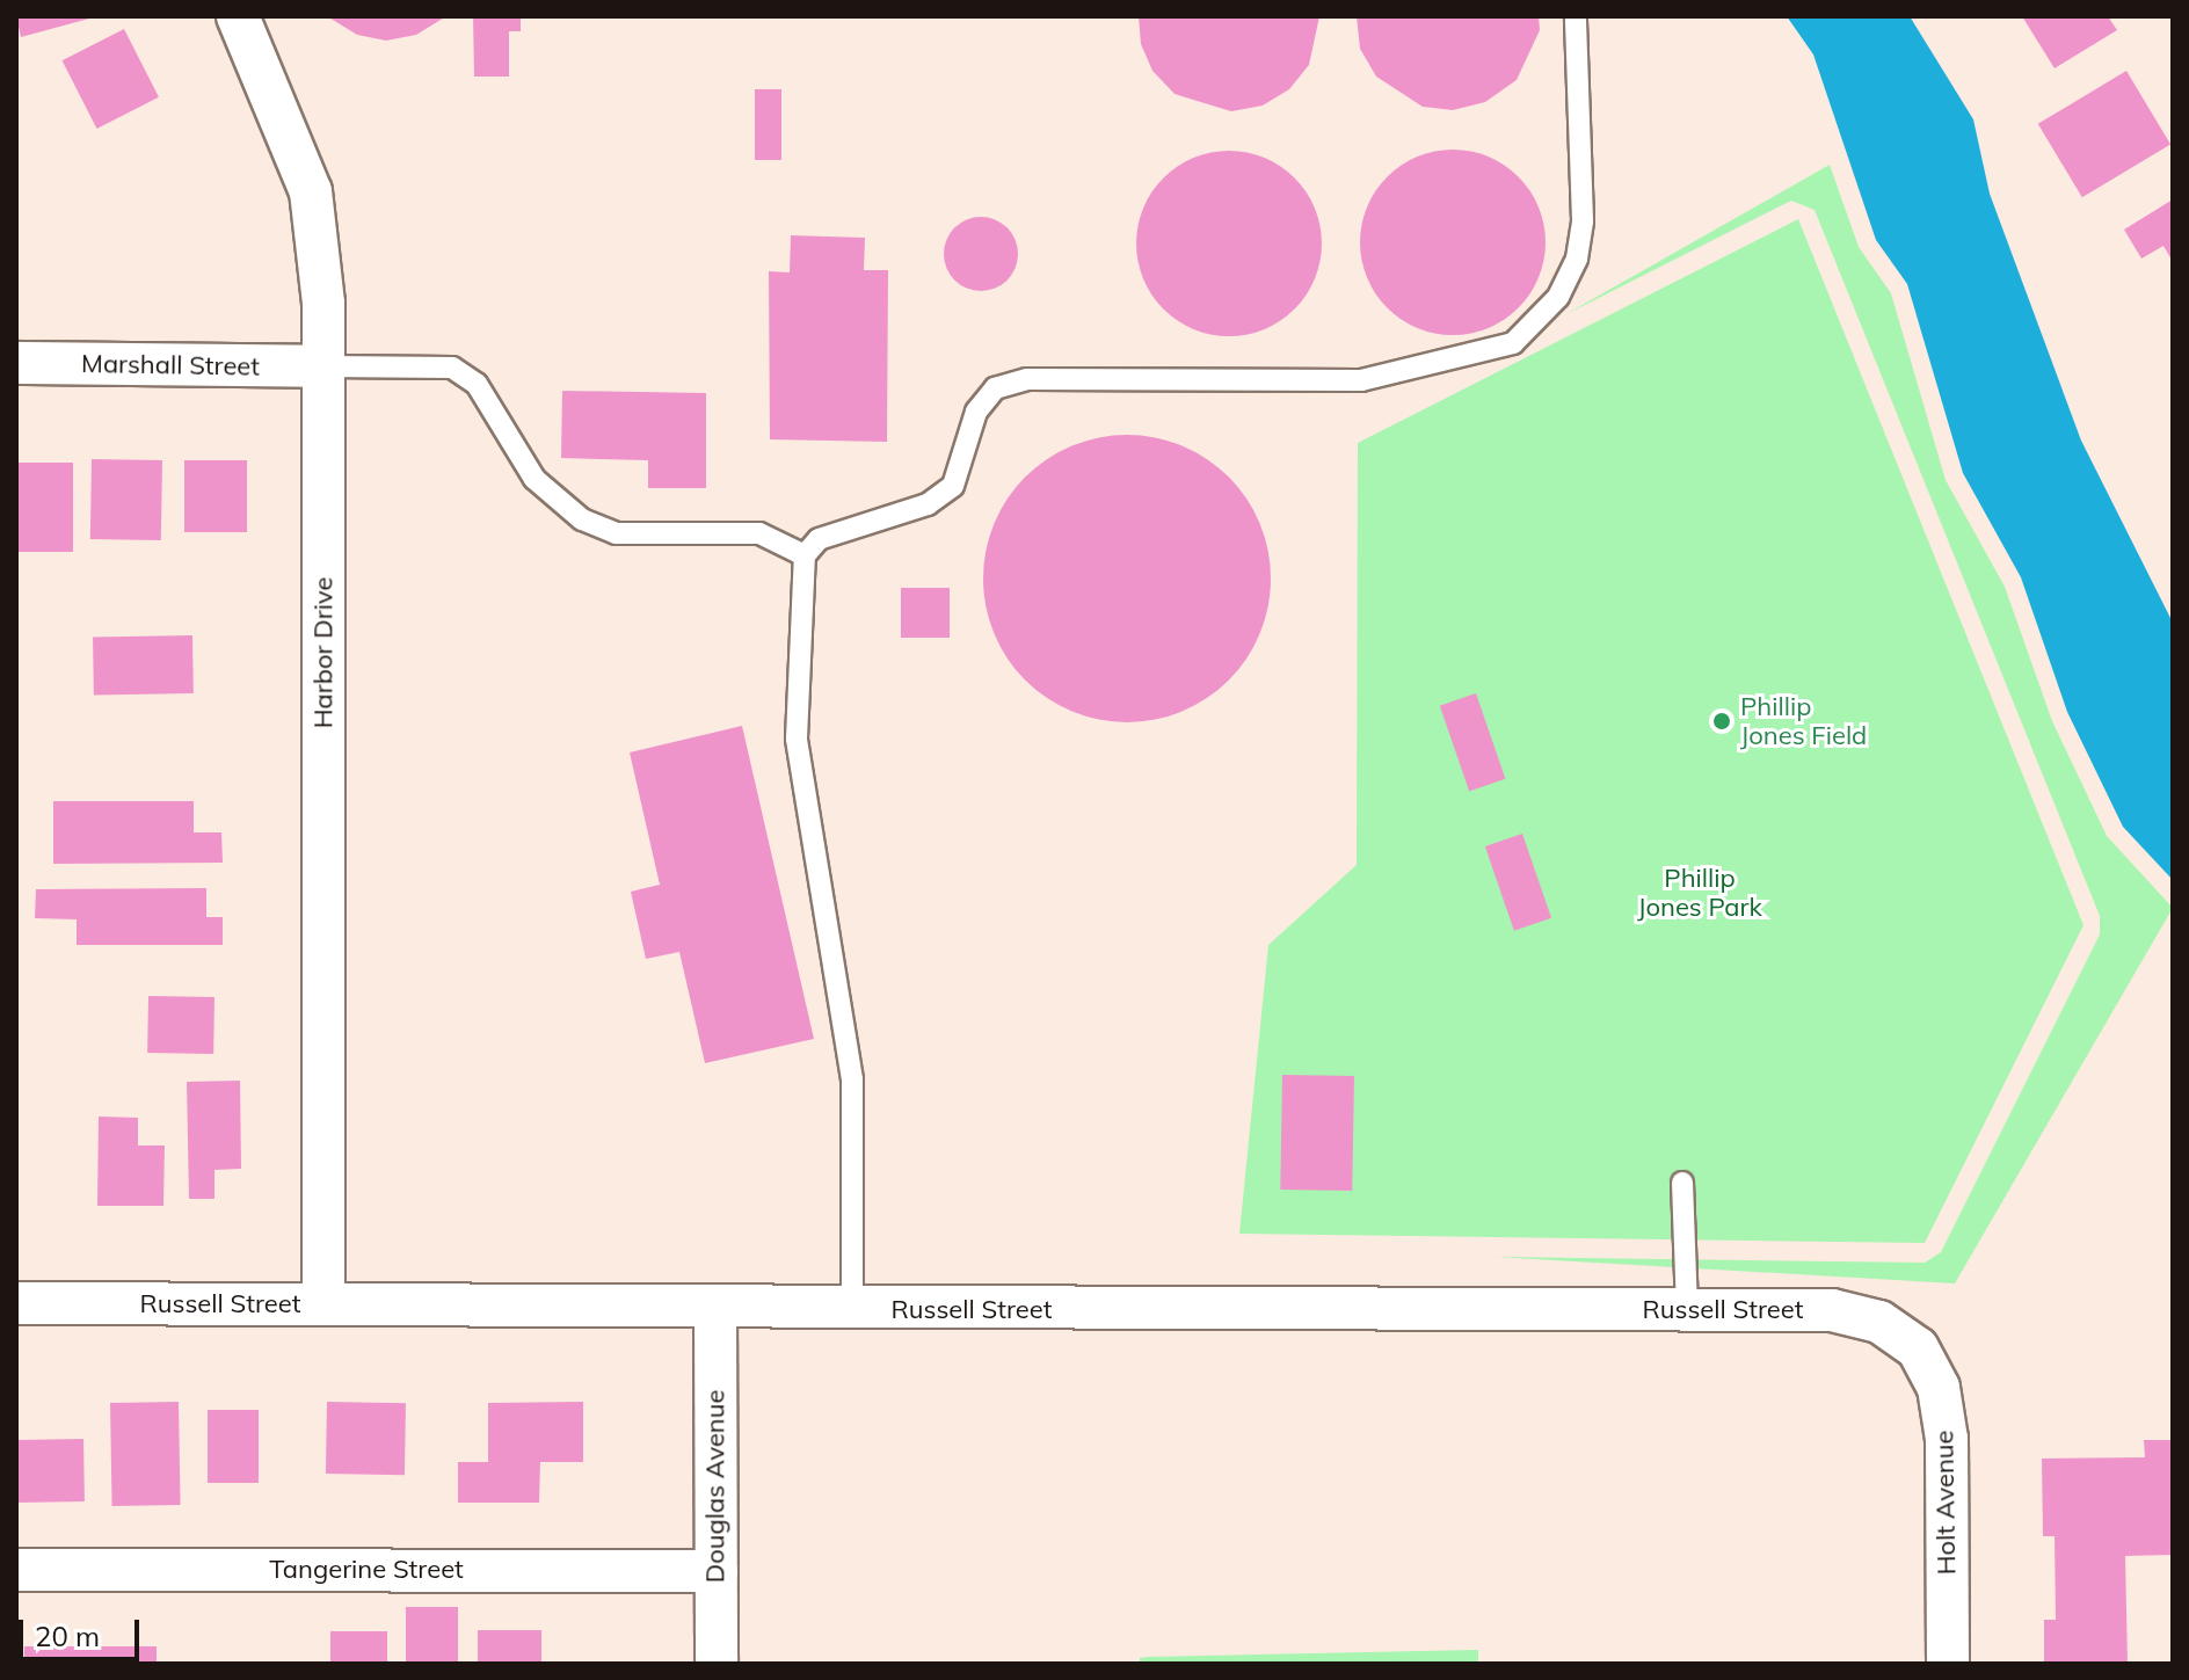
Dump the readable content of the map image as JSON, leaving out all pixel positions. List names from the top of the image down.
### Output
{
  "streets": {
    "street": [
      "Marshall Street",
      "Harbor Drive",
      "Russell Street",
      "Douglas Avenue",
      "Holt Avenue",
      "Tangerine Street"
    ]
  },
  "crossings": [
    ["Marshall Street", "Harbor Drive"],
    ["Harbor Drive", "Russell Street"],
    ["Russell Street", "Douglas Avenue"],
    ["Russell Street", "Holt Avenue"],
    ["Douglas Avenue", "Tangerine Street"]
  ],
  "parks": ["Phillip Jones Park"],
  "places": ["Phillip Jones Field"],
  "scale_bar": "20 m"
}
